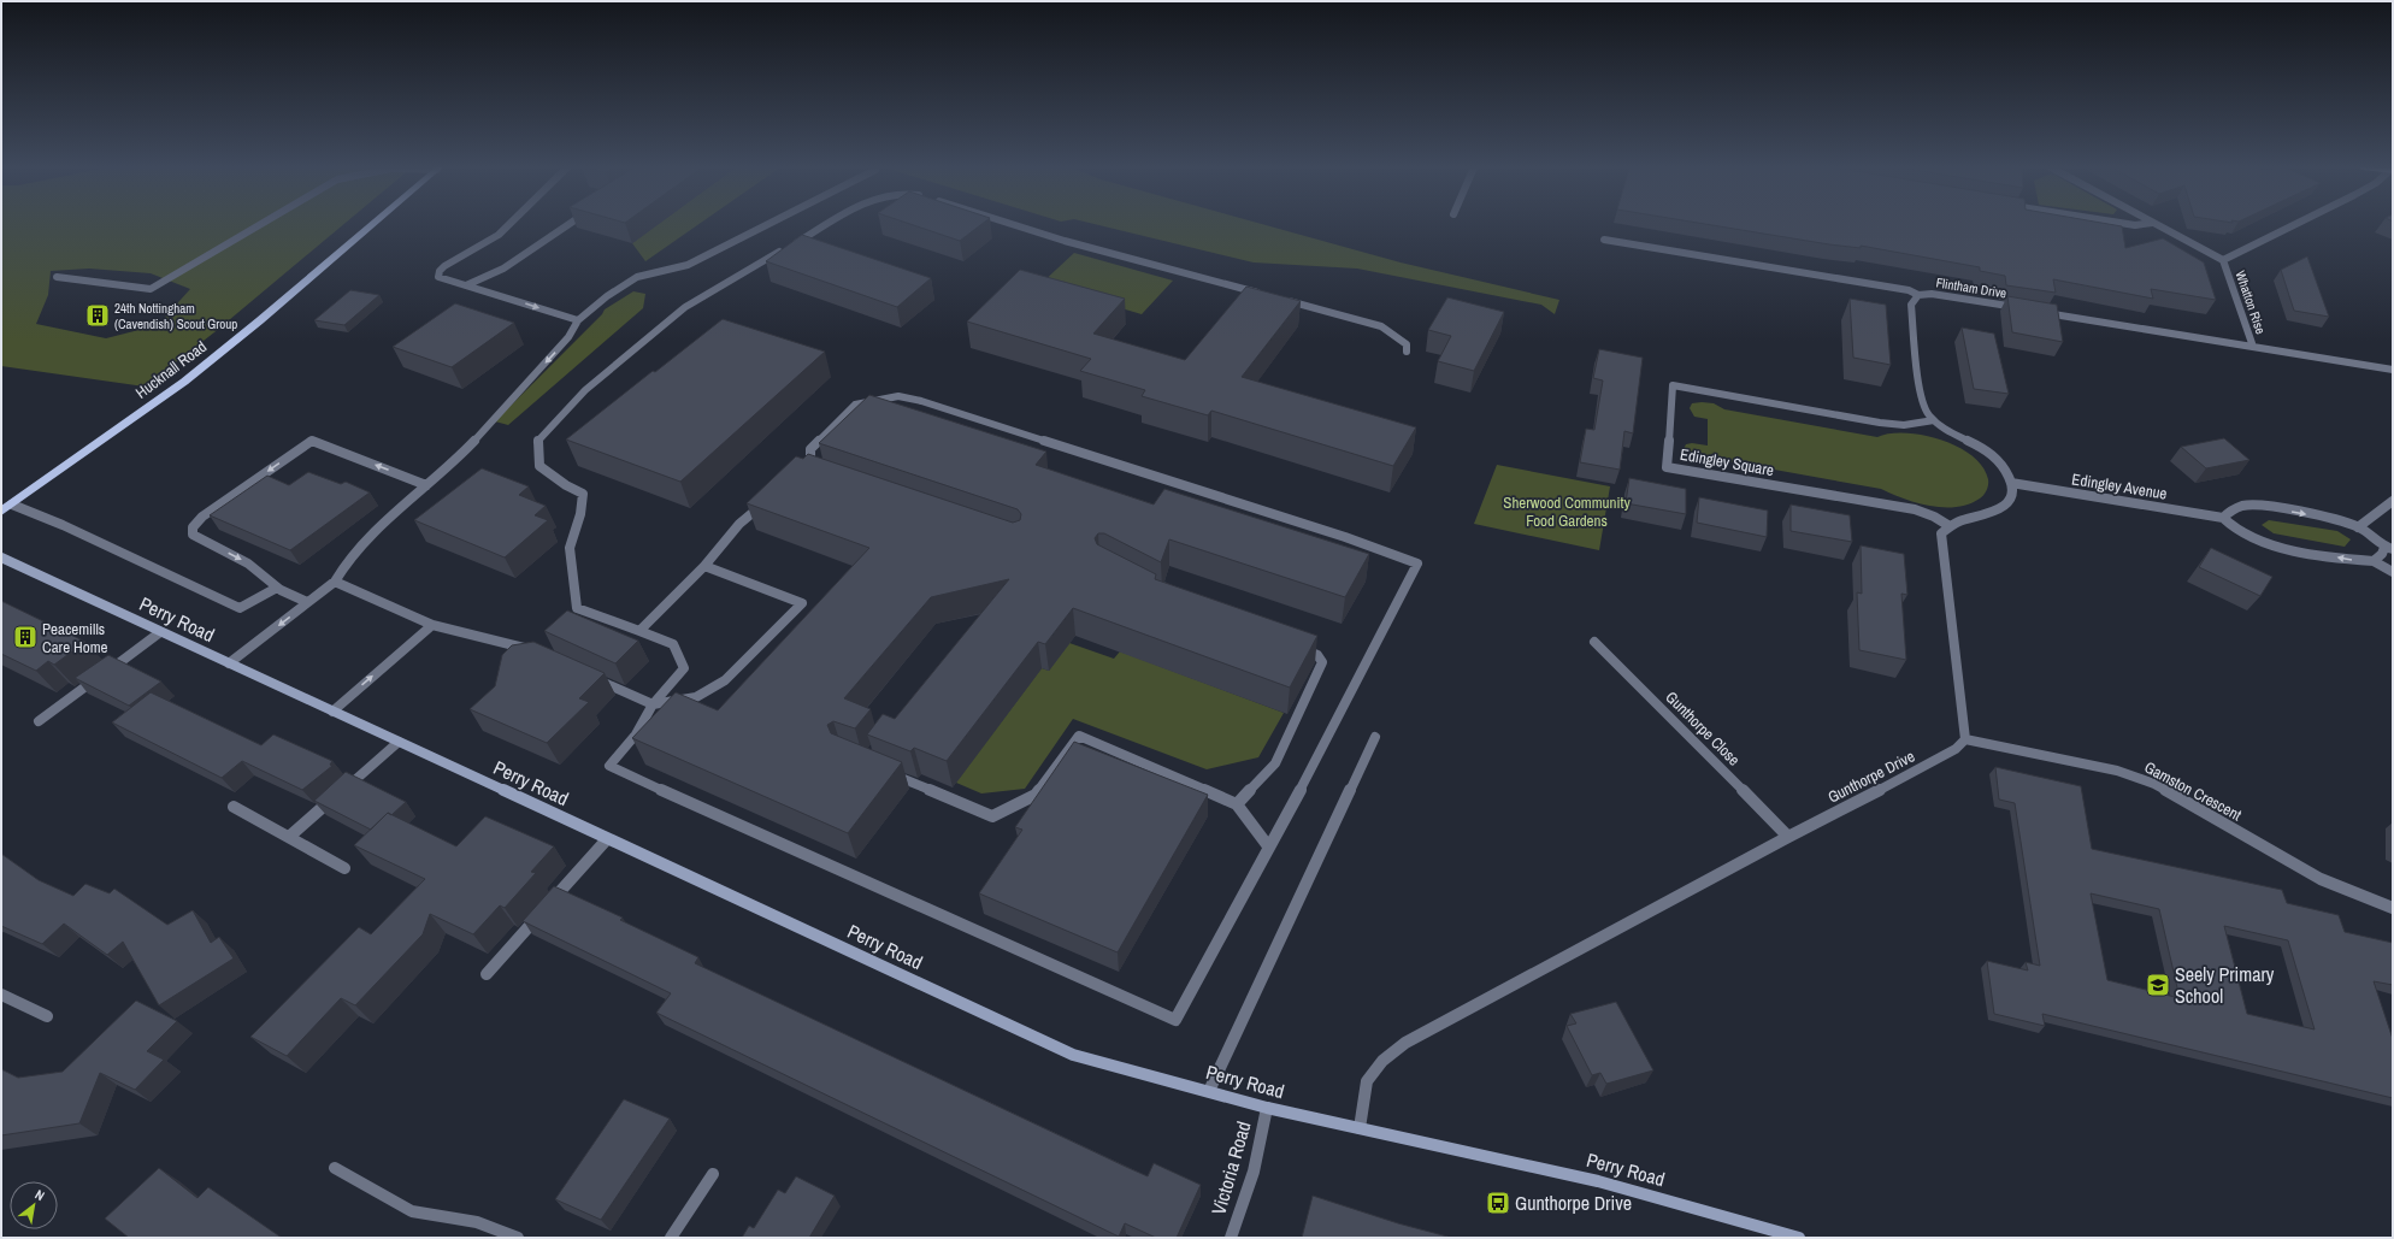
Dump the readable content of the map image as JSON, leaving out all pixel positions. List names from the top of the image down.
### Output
{
  "streets": {
    "main road": ["Hucknall Road"],
    "street": [
      "Flintham Drive",
      "Whatton Rise",
      "Edingley Square",
      "Edingley Avenue",
      "Perry Road",
      "Gunthorpe Close",
      "Gunthorpe Drive",
      "Gamston Crescent",
      "Victoria Road"
    ]
  },
  "crossings": [
    ["Perry Road", "Gunthorpe Drive"],
    ["Perry Road", "Victoria Road"],
    ["Gunthorpe Close", "Gunthorpe Drive"],
    ["Gunthorpe Drive", "Gamston Crescent"]
  ],
  "parks": ["Sherwood Community Food Gardens"],
  "places": {
    "building": ["24th Nottingham (Cavendish) Scout Group", "Peacemills Care Home"],
    "school or university": ["Seely Primary School"],
    "bus stop": ["Gunthorpe Drive"]
  },
  "north": "top right"
}
